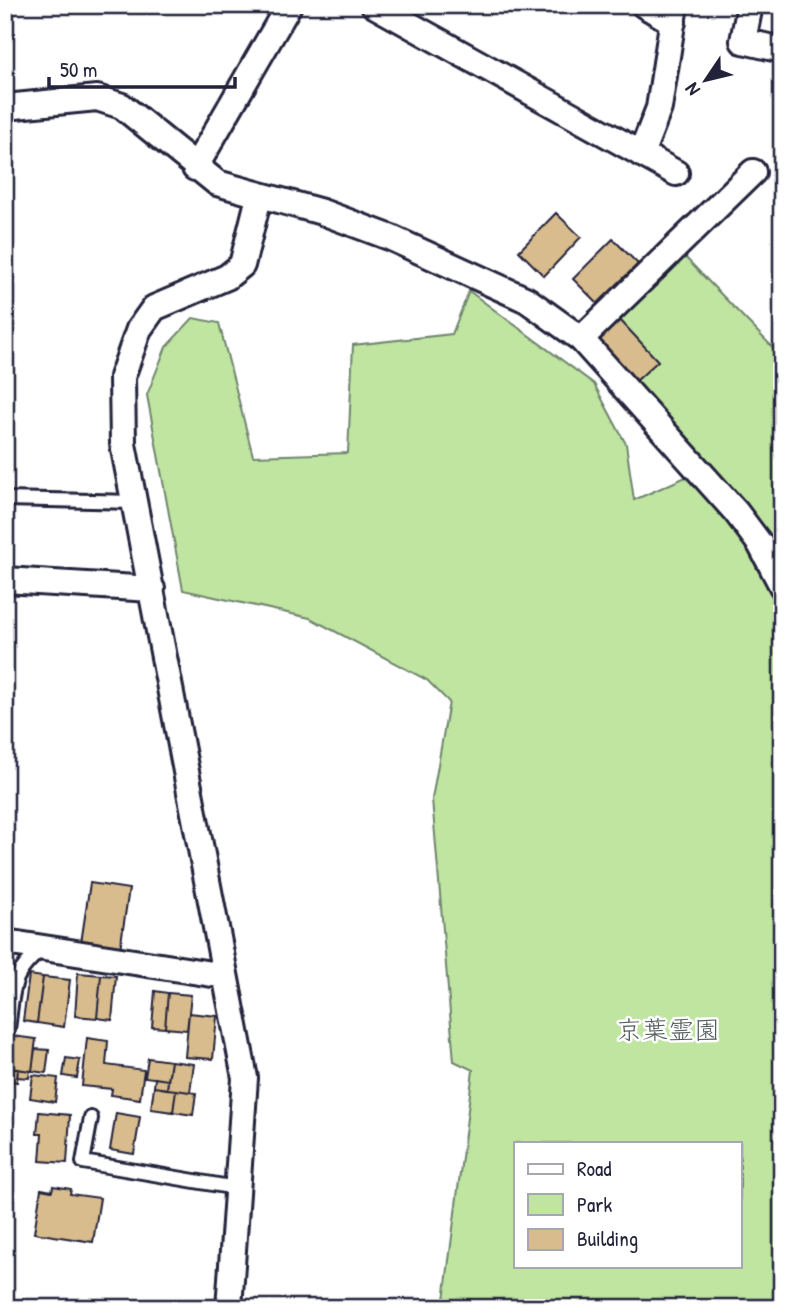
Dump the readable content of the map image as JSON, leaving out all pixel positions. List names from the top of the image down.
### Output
{
  "parks": ["京葉霊園"],
  "legend": ["Road", "Park", "Building"],
  "scale_bar": "50 m",
  "north": "bottom left"
}
